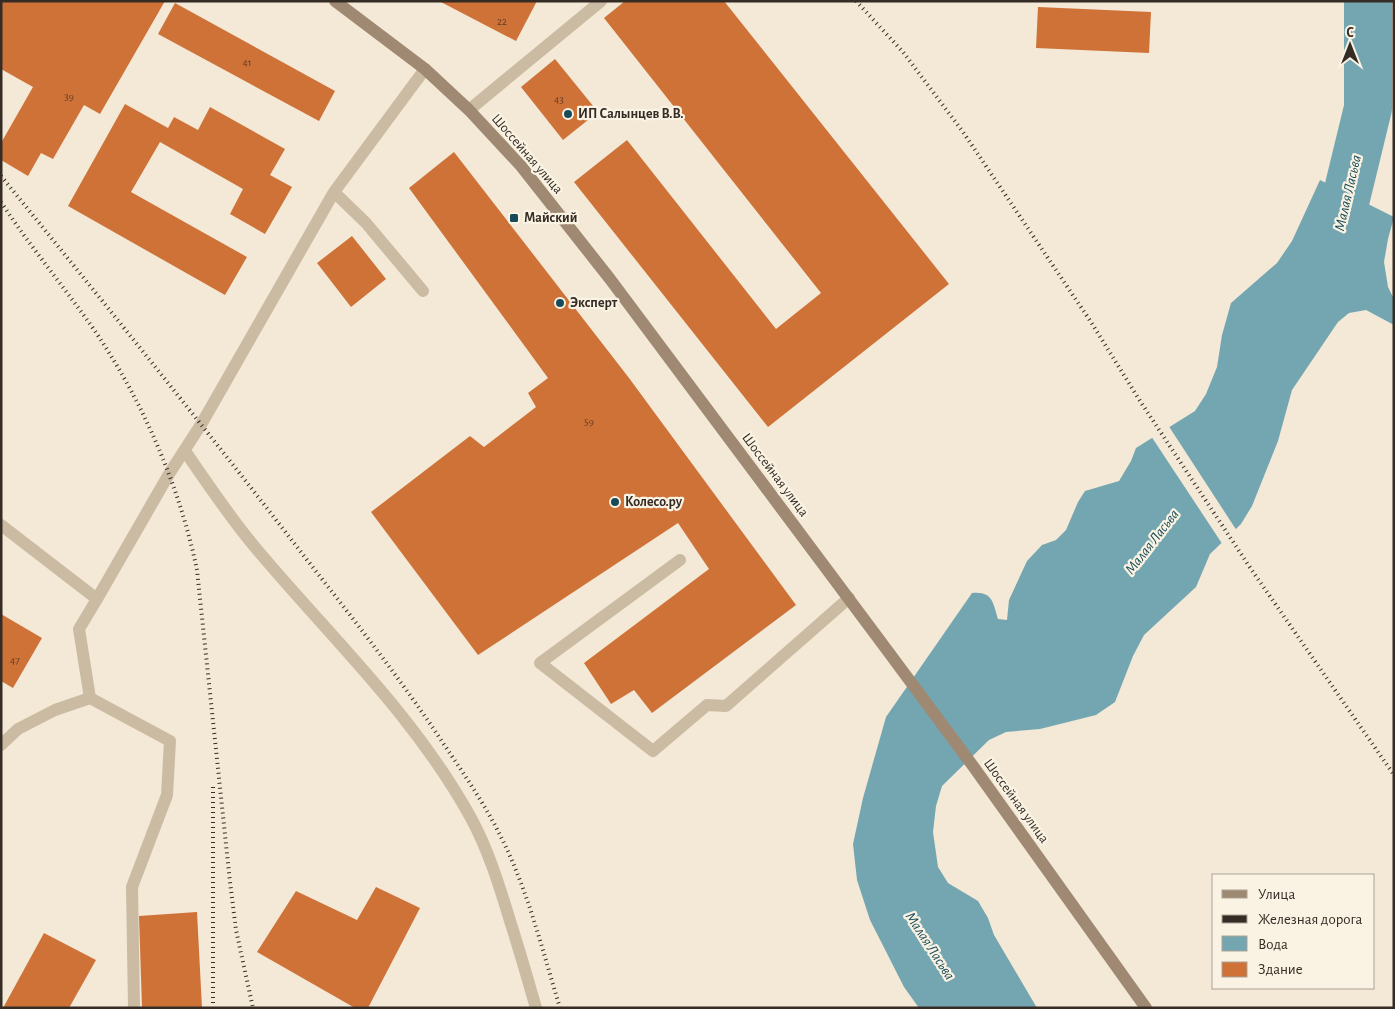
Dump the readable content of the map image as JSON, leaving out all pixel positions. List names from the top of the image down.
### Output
{
  "streets": {
    "main road": ["Шоссейная улица"]
  },
  "water": ["Малая Ласьва"],
  "places": {
    "other": ["ИП Салынцев В.В.", "Эксперт", "Колесо.ру"],
    "transit": ["Майский"]
  },
  "house_numbers": [
    "22",
    "41",
    "39",
    "43",
    "59",
    "47"
  ],
  "legend": [
    "Улица",
    "Железная дорога",
    "Вода",
    "Здание"
  ],
  "north": "top"
}
